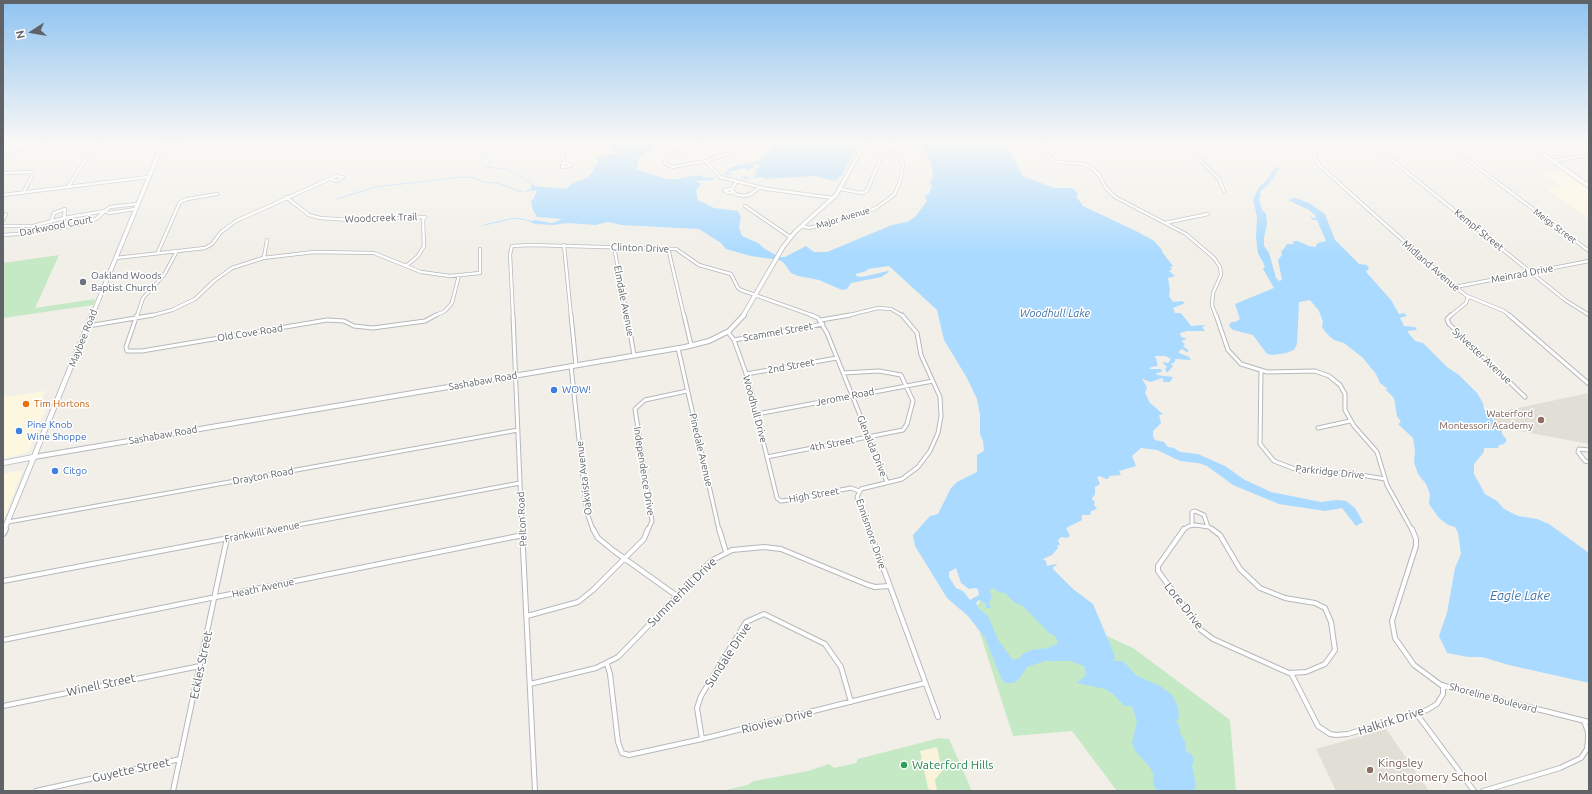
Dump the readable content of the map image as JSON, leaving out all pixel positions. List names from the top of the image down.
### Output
{
  "streets": {
    "main road": ["Maybee Road", "Sashabaw Road"],
    "street": [
      "Woodcreek Trail",
      "Major Avenue",
      "Darkwood Court",
      "Meigs Street",
      "Kempf Street",
      "Clinton Drive",
      "Midland Avenue",
      "Meinrad Drive",
      "Elmdale Avenue",
      "Scammel Street",
      "Old Cove Road",
      "Sylvester Avenue",
      "2nd Street",
      "Jerome Road",
      "Woodhull Drive",
      "4th Street",
      "Glenalda Drive",
      "Pinedale Avenue",
      "Independence Drive",
      "Parkridge Drive",
      "Drayton Road",
      "Oakvista Avenue",
      "High Street",
      "Pelton Road",
      "Frankwill Avenue",
      "Ennismore Drive",
      "Heath Avenue",
      "Summerhill Drive",
      "Lore Drive",
      "Sundale Drive",
      "Eckles Street",
      "Winell Street",
      "Shoreline Boulevard",
      "Rioview Drive",
      "Halkirk Drive",
      "Guyette Street"
    ]
  },
  "crossings": [
    ["Major Avenue", "Sashabaw Road"],
    ["Kempf Street", "Meinrad Drive"],
    ["Clinton Drive", "Elmdale Avenue"],
    ["Clinton Drive", "Sashabaw Road"],
    ["Clinton Drive", "Glenalda Drive"],
    ["Clinton Drive", "Oakvista Avenue"],
    ["Clinton Drive", "Pelton Road"],
    ["Clinton Drive", "Ennismore Drive"],
    ["Midland Avenue", "Meinrad Drive"],
    ["Midland Avenue", "Sylvester Avenue"],
    ["Elmdale Avenue", "Sashabaw Road"],
    ["Scammel Street", "Woodhull Drive"],
    ["Scammel Street", "Glenalda Drive"],
    ["Maybee Road", "Sashabaw Road"],
    ["Maybee Road", "Drayton Road"],
    ["2nd Street", "Woodhull Drive"],
    ["2nd Street", "Glenalda Drive"],
    ["Sashabaw Road", "Woodhull Drive"],
    ["Sashabaw Road", "Pinedale Avenue"],
    ["Sashabaw Road", "Oakvista Avenue"],
    ["Sashabaw Road", "Pelton Road"],
    ["Jerome Road", "Woodhull Drive"],
    ["Jerome Road", "4th Street"],
    ["Jerome Road", "Glenalda Drive"],
    ["Jerome Road", "Ennismore Drive"],
    ["Woodhull Drive", "4th Street"],
    ["Woodhull Drive", "High Street"],
    ["4th Street", "Glenalda Drive"],
    ["Glenalda Drive", "Ennismore Drive"],
    ["Pinedale Avenue", "Independence Drive"],
    ["Pinedale Avenue", "Summerhill Drive"],
    ["Independence Drive", "Oakvista Avenue"],
    ["Independence Drive", "Pelton Road"],
    ["Parkridge Drive", "Shoreline Boulevard"],
    ["Drayton Road", "Pelton Road"],
    ["Oakvista Avenue", "Summerhill Drive"],
    ["High Street", "Ennismore Drive"],
    ["Pelton Road", "Frankwill Avenue"],
    ["Pelton Road", "Heath Avenue"],
    ["Pelton Road", "Summerhill Drive"],
    ["Frankwill Avenue", "Eckles Street"],
    ["Ennismore Drive", "Summerhill Drive"],
    ["Ennismore Drive", "Rioview Drive"],
    ["Heath Avenue", "Eckles Street"],
    ["Summerhill Drive", "Rioview Drive"],
    ["Lore Drive", "Halkirk Drive"],
    ["Sundale Drive", "Rioview Drive"],
    ["Eckles Street", "Winell Street"],
    ["Eckles Street", "Guyette Street"],
    ["Shoreline Boulevard", "Halkirk Drive"]
  ],
  "water": ["Woodhull Lake", "Eagle Lake"],
  "places": [
    "Oakland Woods Baptist Church",
    "WOW!",
    "Tim Hortons",
    "Waterford Montessori Academy",
    "Pine Knob Wine Shoppe",
    "Citgo",
    "Waterford Hills",
    "Kingsley Montgomery School"
  ],
  "north": "left"
}
